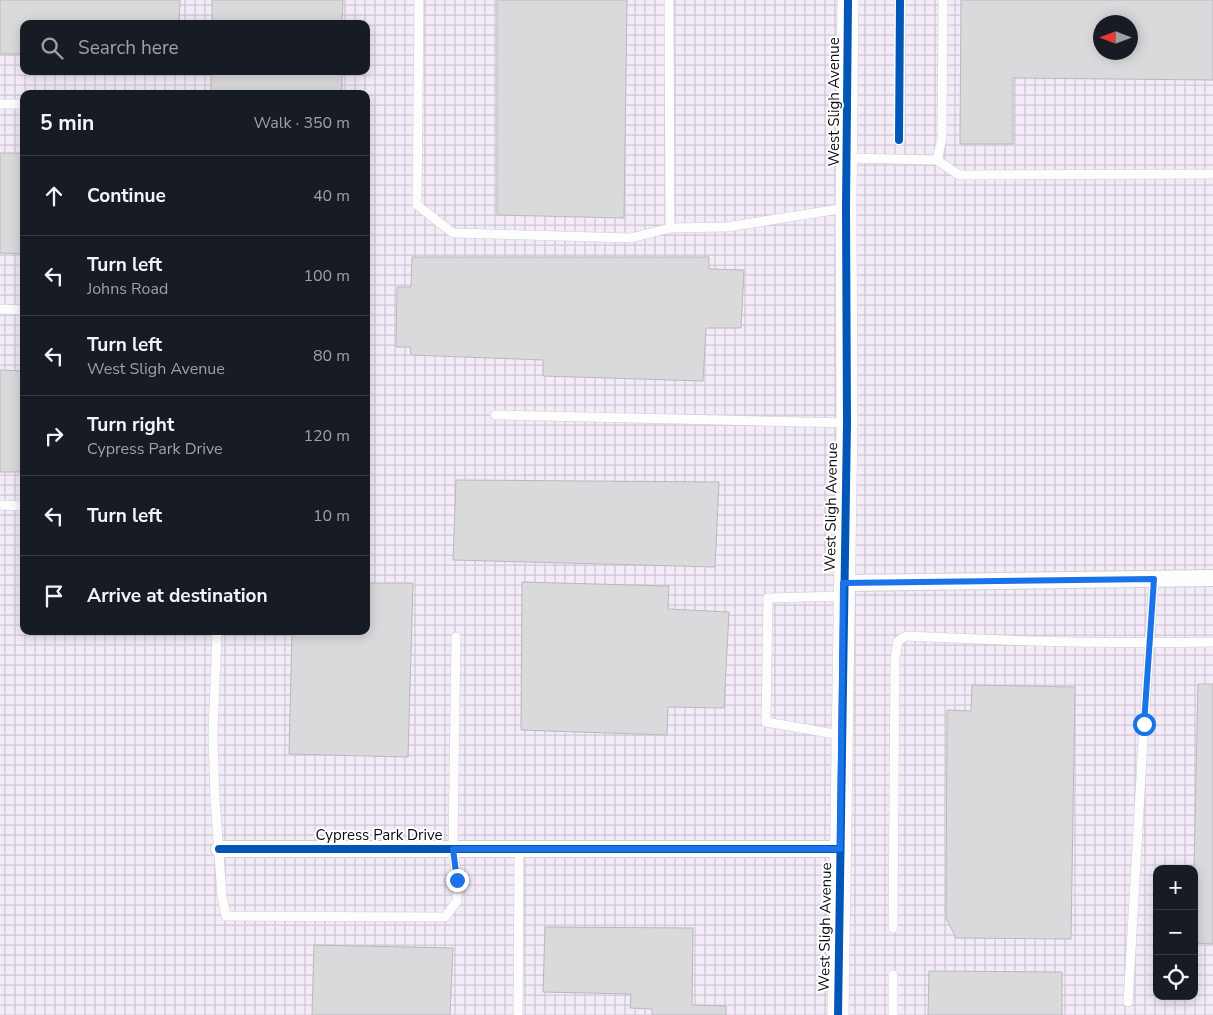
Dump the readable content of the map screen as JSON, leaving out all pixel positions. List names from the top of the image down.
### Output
{
  "streets": {
    "street": ["West Sligh Avenue", "Cypress Park Drive"]
  },
  "crossings": [
    ["West Sligh Avenue", "Cypress Park Drive"]
  ],
  "north": "left",
  "page": {
    "search": "Search here",
    "heading": ["5 min", "Walk · 350 m"],
    "list": [
      ["Continue", "40 m"],
      ["Turn left", "Johns Road", "100 m"],
      ["Turn left", "West Sligh Avenue", "80 m"],
      ["Turn right", "Cypress Park Drive", "120 m"],
      ["Turn left", "10 m"],
      "Arrive at destination"
    ],
    "map_buttons": ["+", "−"]
  }
}
